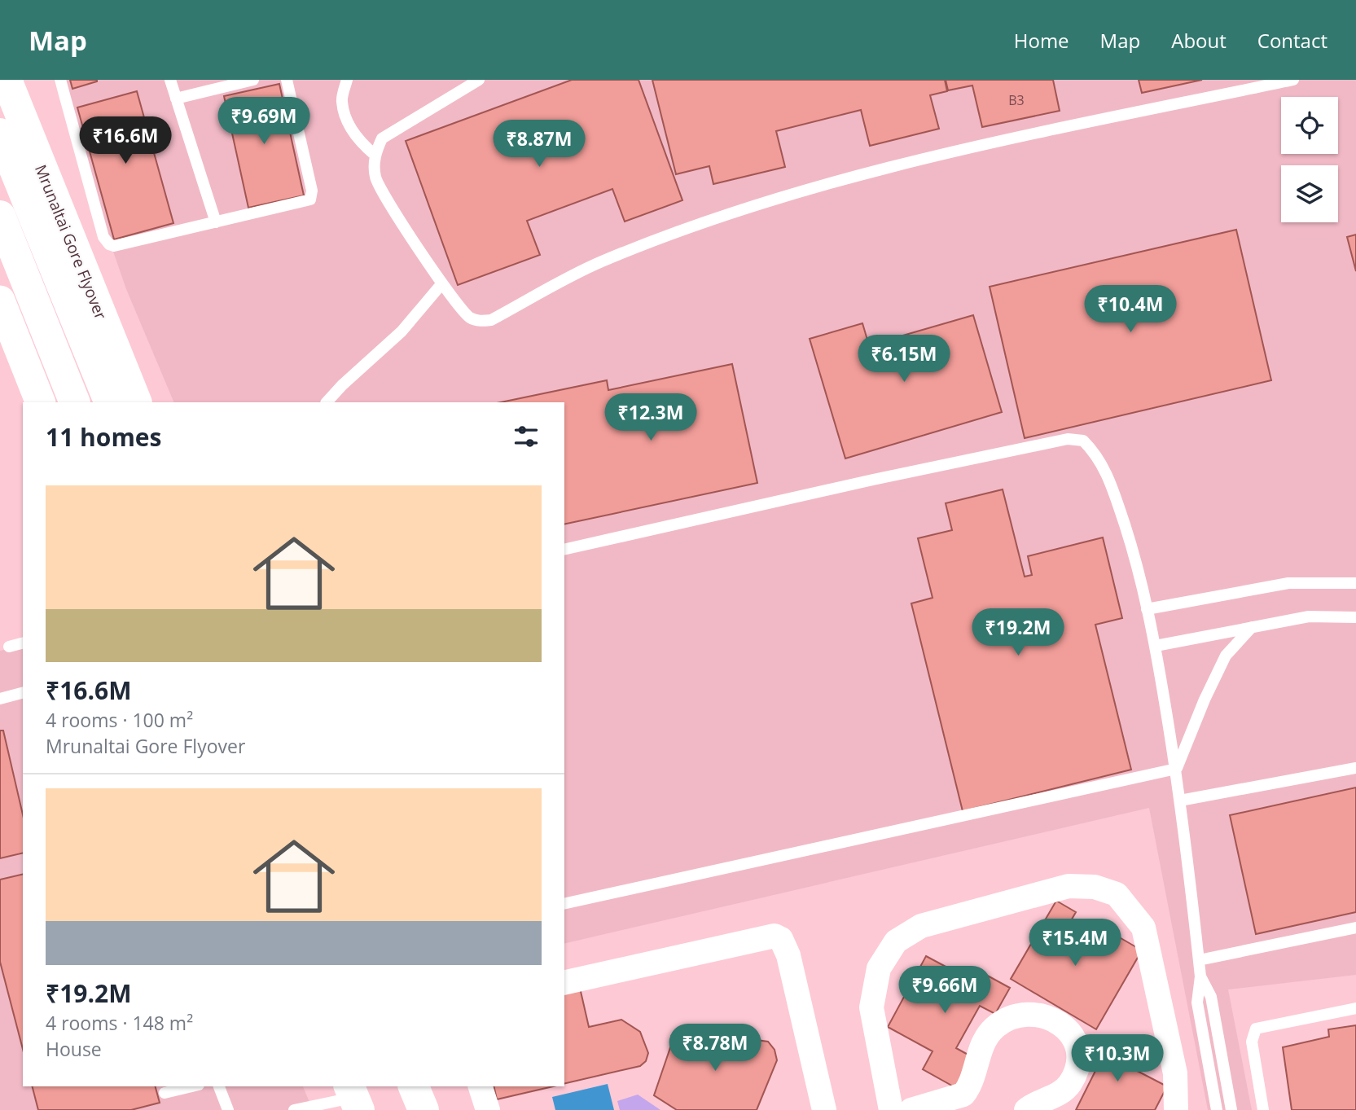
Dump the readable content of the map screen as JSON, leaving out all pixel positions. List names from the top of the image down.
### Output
{
  "streets": {
    "main road": ["Mrunaltai Gore Flyover"]
  },
  "house_numbers": ["B3"],
  "page": {
    "header": "Map",
    "nav": [
      "Home",
      "Map",
      "About",
      "Contact"
    ],
    "price": [
      "₹9.69M",
      "₹16.6M",
      "₹8.87M",
      "₹10.4M",
      "₹6.15M",
      "₹12.3M",
      "₹19.2M",
      "₹15.4M",
      "₹9.66M",
      "₹8.78M",
      "₹10.3M"
    ],
    "heading": "11 homes",
    "list": [
      {
        "name": "₹16.6M",
        "note": "4 rooms · 100 m² · Mrunaltai Gore Flyover"
      },
      {
        "name": "₹19.2M",
        "note": "4 rooms · 148 m² · House"
      }
    ]
  }
}
